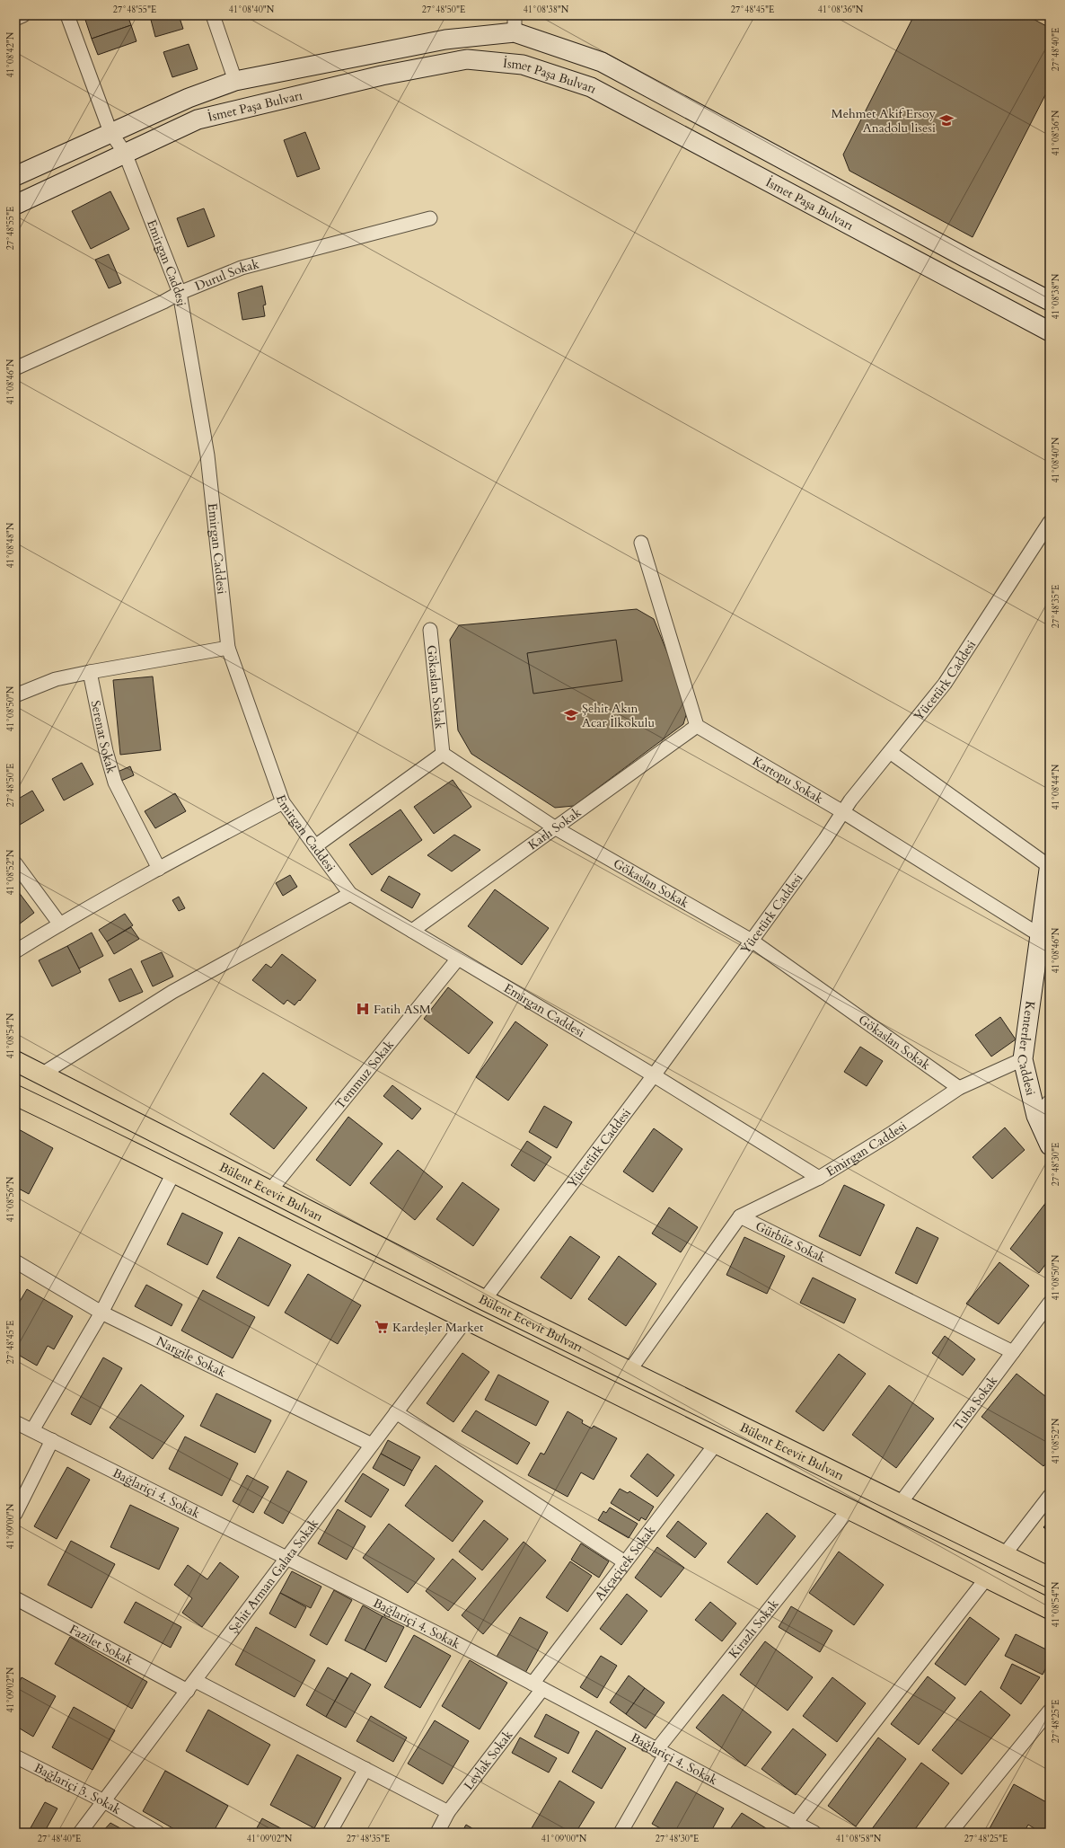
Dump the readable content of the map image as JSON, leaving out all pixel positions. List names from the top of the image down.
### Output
{
  "streets": {
    "main road": ["Bülent Ecevit Bulvarı"],
    "street": [
      "İsmet Paşa Bulvarı",
      "Emirgan Caddesi",
      "Durul Sokak",
      "Yücetürk Caddesi",
      "Gökaslan Sokak",
      "Serenat Sokak",
      "Kartopu Sokak",
      "Karlı Sokak",
      "Kenterler Caddesi",
      "Temmuz Sokak",
      "Gürbüz Sokak",
      "Nargile Sokak",
      "Tuba Sokak",
      "Bağlariçi 4. Sokak",
      "Akçaçiçek Sokak",
      "Şehit Arman Galata Sokak",
      "Kirazlı Sokak",
      "Fazilet Sokak",
      "Leylak Sokak",
      "Bağlariçi 3. Sokak"
    ]
  },
  "crossings": [
    ["İsmet Paşa Bulvarı", "Emirgan Caddesi"],
    ["Emirgan Caddesi", "Durul Sokak"],
    ["Emirgan Caddesi", "Yücetürk Caddesi"],
    ["Emirgan Caddesi", "Gökaslan Sokak"],
    ["Emirgan Caddesi", "Karlı Sokak"],
    ["Emirgan Caddesi", "Kenterler Caddesi"],
    ["Emirgan Caddesi", "Temmuz Sokak"],
    ["Yücetürk Caddesi", "Gökaslan Sokak"],
    ["Yücetürk Caddesi", "Kartopu Sokak"],
    ["Yücetürk Caddesi", "Bülent Ecevit Bulvarı"],
    ["Gökaslan Sokak", "Karlı Sokak"],
    ["Kartopu Sokak", "Karlı Sokak"],
    ["Kartopu Sokak", "Kenterler Caddesi"],
    ["Temmuz Sokak", "Bülent Ecevit Bulvarı"],
    ["Bülent Ecevit Bulvarı", "Gürbüz Sokak"],
    ["Bülent Ecevit Bulvarı", "Tuba Sokak"],
    ["Bülent Ecevit Bulvarı", "Akçaçiçek Sokak"],
    ["Bülent Ecevit Bulvarı", "Şehit Arman Galata Sokak"],
    ["Bülent Ecevit Bulvarı", "Kirazlı Sokak"],
    ["Gürbüz Sokak", "Tuba Sokak"],
    ["Nargile Sokak", "Şehit Arman Galata Sokak"],
    ["Bağlariçi 4. Sokak", "Akçaçiçek Sokak"],
    ["Bağlariçi 4. Sokak", "Şehit Arman Galata Sokak"],
    ["Bağlariçi 4. Sokak", "Kirazlı Sokak"],
    ["Bağlariçi 4. Sokak", "Leylak Sokak"],
    ["Akçaçiçek Sokak", "Leylak Sokak"],
    ["Şehit Arman Galata Sokak", "Fazilet Sokak"],
    ["Şehit Arman Galata Sokak", "Bağlariçi 3. Sokak"],
    ["Fazilet Sokak", "Leylak Sokak"]
  ],
  "places": {
    "school or university": ["Mehmet Akif Ersoy Anadolu lisesi", "Şehit Akın Acar İlkokulu"],
    "hospital": ["Fatih ASM"],
    "supermarket": ["Kardeşler Market"]
  },
  "coordinates": [
    "27°48'55\"E",
    "41°08'40\"N",
    "27°48'50\"E",
    "41°08'38\"N",
    "27°48'45\"E",
    "41°08'36\"N",
    "27°48'40\"E",
    "41°08'42\"N",
    "41°08'46\"N",
    "41°08'48\"N",
    "27°48'35\"E",
    "41°08'50\"N",
    "41°08'44\"N",
    "41°08'52\"N",
    "41°08'54\"N",
    "27°48'30\"E",
    "41°08'56\"N",
    "41°09'00\"N",
    "41°09'02\"N",
    "27°48'25\"E",
    "41°08'58\"N"
  ]
}
